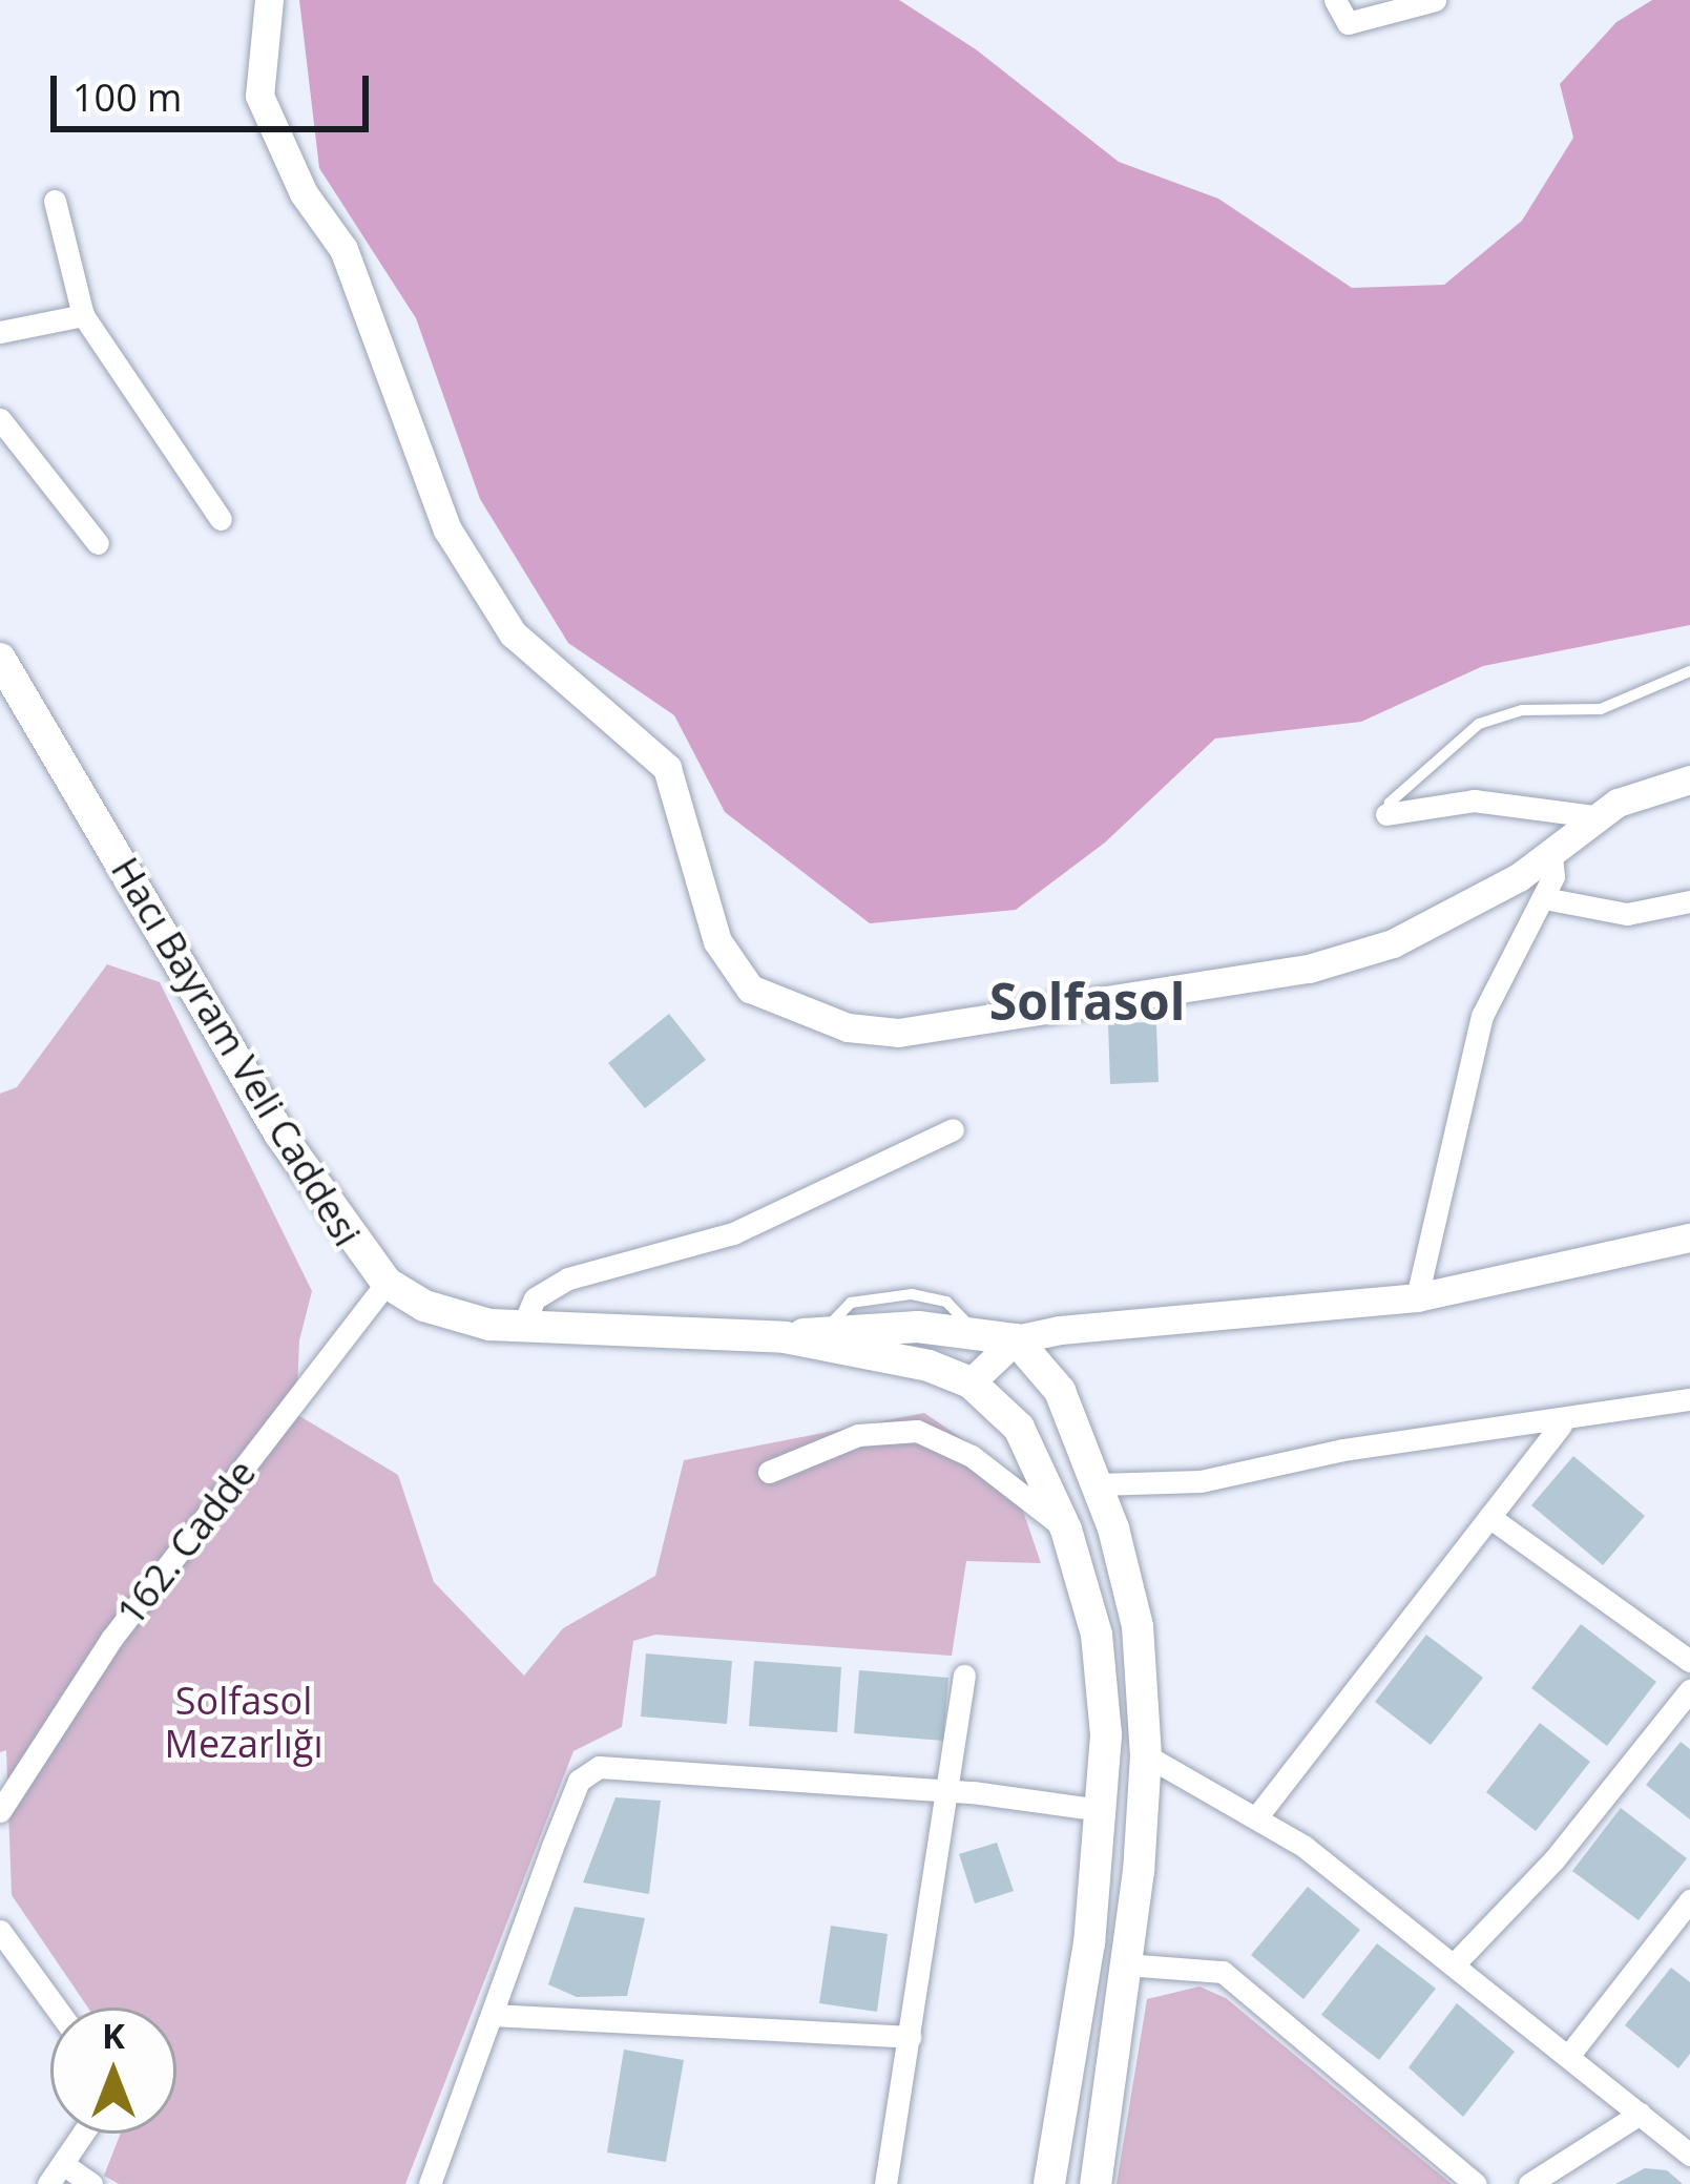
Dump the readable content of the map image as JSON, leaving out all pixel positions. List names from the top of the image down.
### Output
{
  "streets": {
    "main road": ["Hacı Bayram Veli Caddesi"],
    "street": ["162. Cadde"]
  },
  "crossings": [
    ["Hacı Bayram Veli Caddesi", "162. Cadde"]
  ],
  "districts": ["Solfasol"],
  "parks": ["Solfasol Mezarlığı"],
  "scale_bar": "100 m",
  "north": "top"
}
